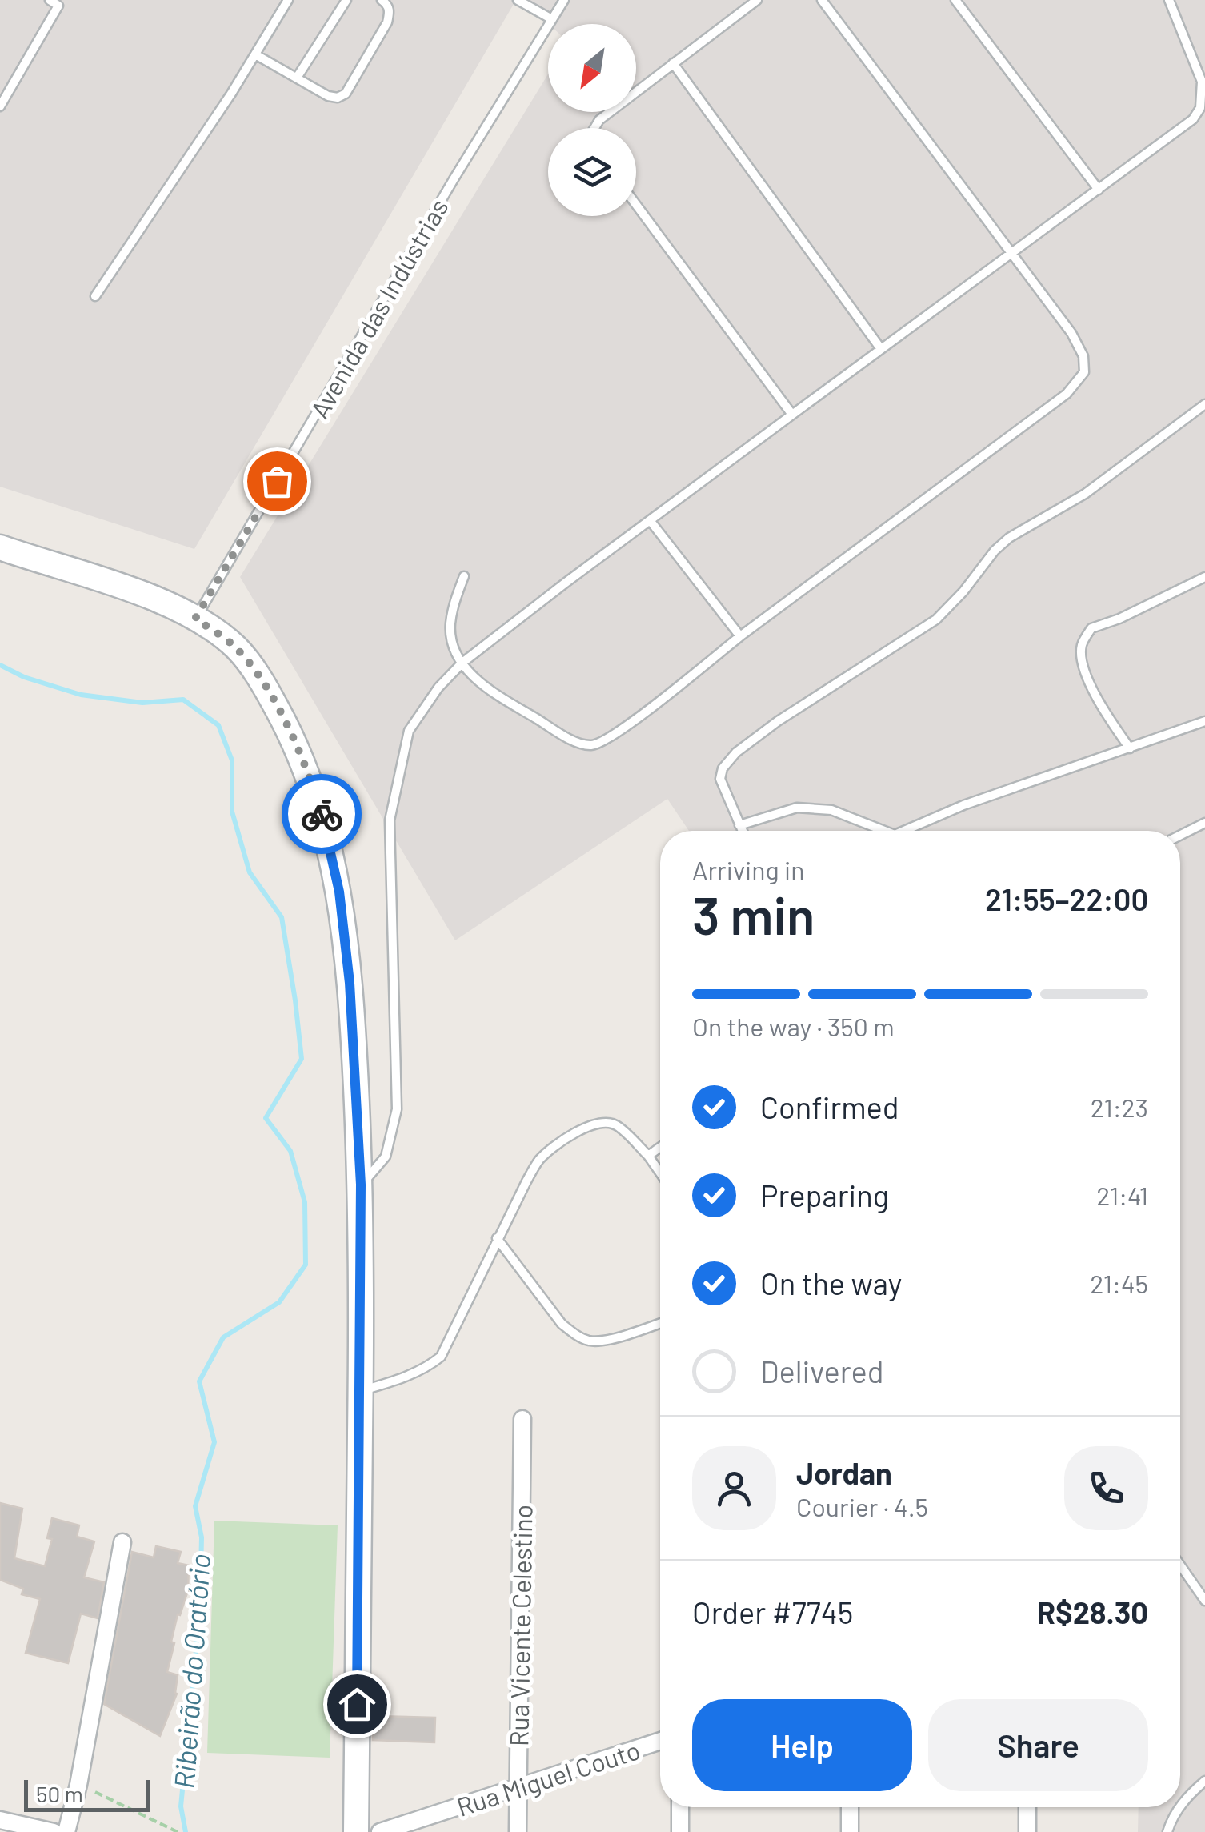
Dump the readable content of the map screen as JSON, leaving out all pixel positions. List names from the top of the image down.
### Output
{
  "streets": {
    "street": ["Rua Vicente Celestino", "Rua Miguel Couto"],
    "lane": ["Avenida das Indústrias"]
  },
  "crossings": [
    ["Rua Vicente Celestino", "Rua Miguel Couto"]
  ],
  "water": ["Ribeirão do Oratório"],
  "scale_bar": "50 m",
  "north": "bottom left",
  "page": {
    "heading": ["3 min", "Arriving in", "21:55–22:00"],
    "panel": [
      "Jordan",
      "Courier · 4.5",
      "Order #7745",
      "R$28.30"
    ],
    "bar": "On the way · 350 m",
    "list": [
      ["Confirmed", "21:23"],
      ["Preparing", "21:41"],
      ["On the way", "21:45"],
      "Delivered"
    ],
    "buttons": ["Help", "Share"],
    "scale": "50 m"
  }
}
